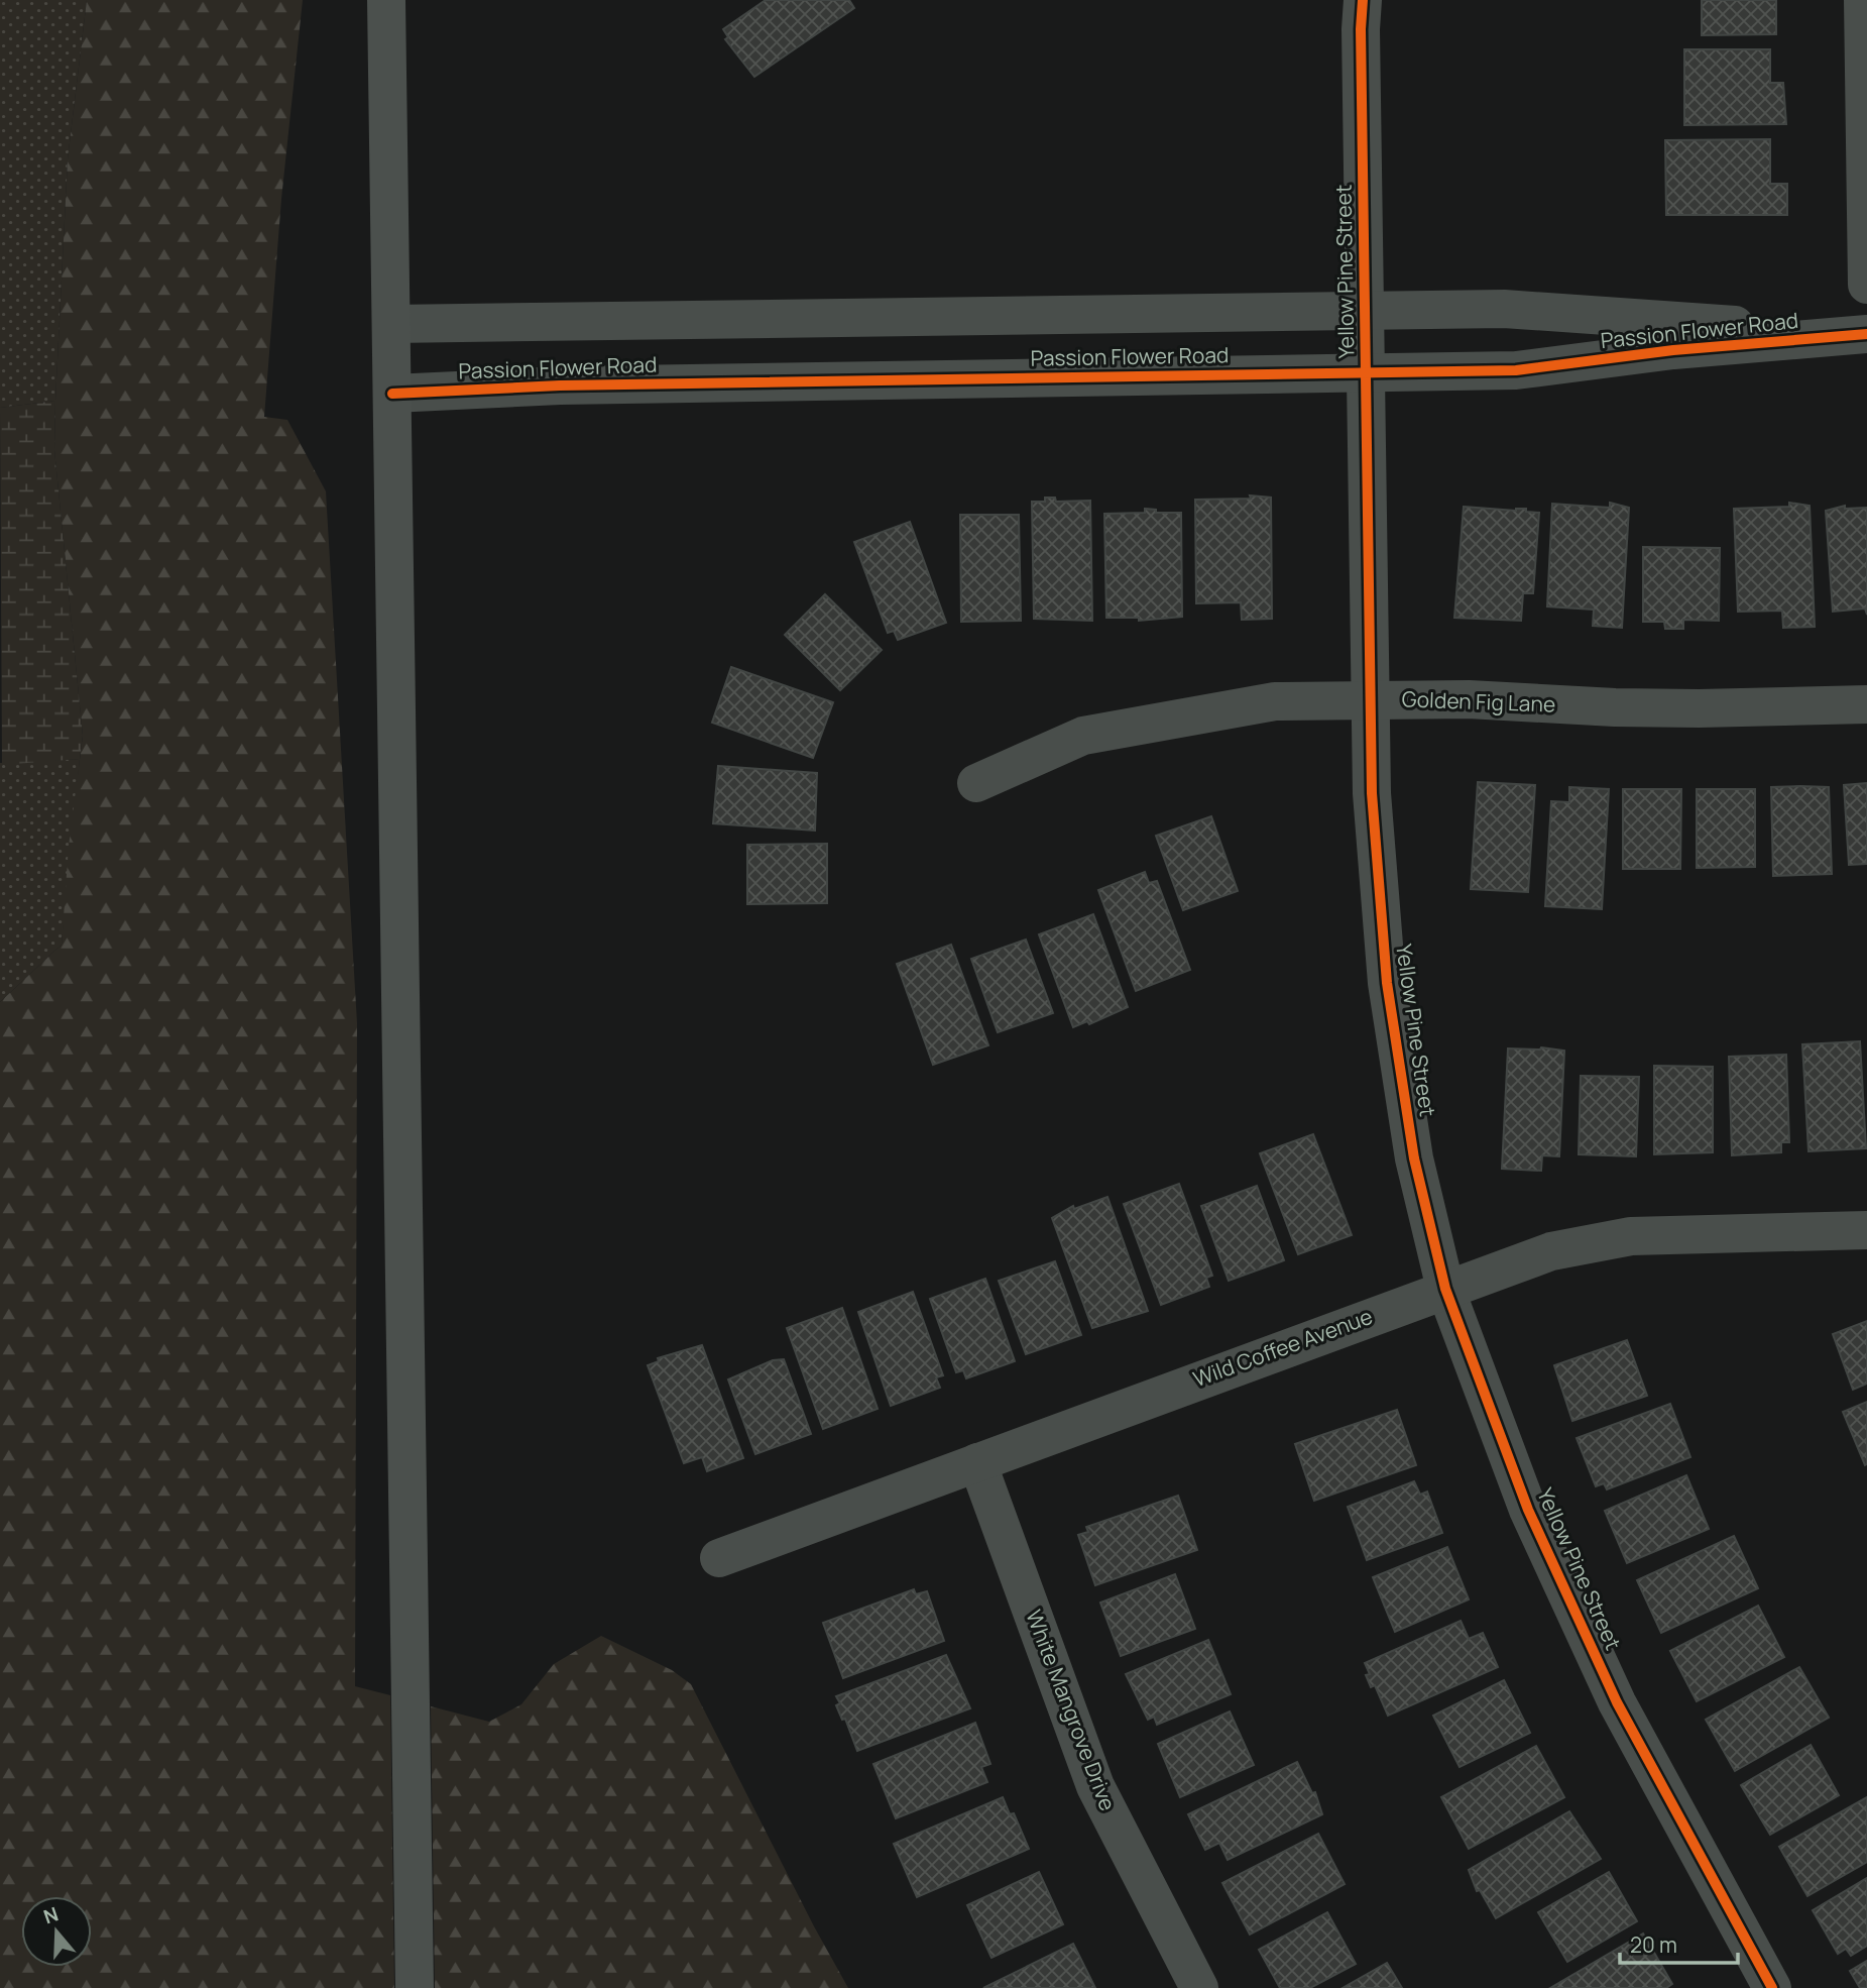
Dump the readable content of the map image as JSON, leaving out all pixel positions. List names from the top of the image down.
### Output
{
  "streets": {
    "street": [
      "Yellow Pine Street",
      "Passion Flower Road",
      "Golden Fig Lane",
      "Wild Coffee Avenue",
      "White Mangrove Drive"
    ]
  },
  "crossings": [
    ["Yellow Pine Street", "Passion Flower Road"],
    ["Yellow Pine Street", "Golden Fig Lane"],
    ["Yellow Pine Street", "Wild Coffee Avenue"],
    ["Wild Coffee Avenue", "White Mangrove Drive"]
  ],
  "scale_bar": "20 m",
  "north": "top"
}
